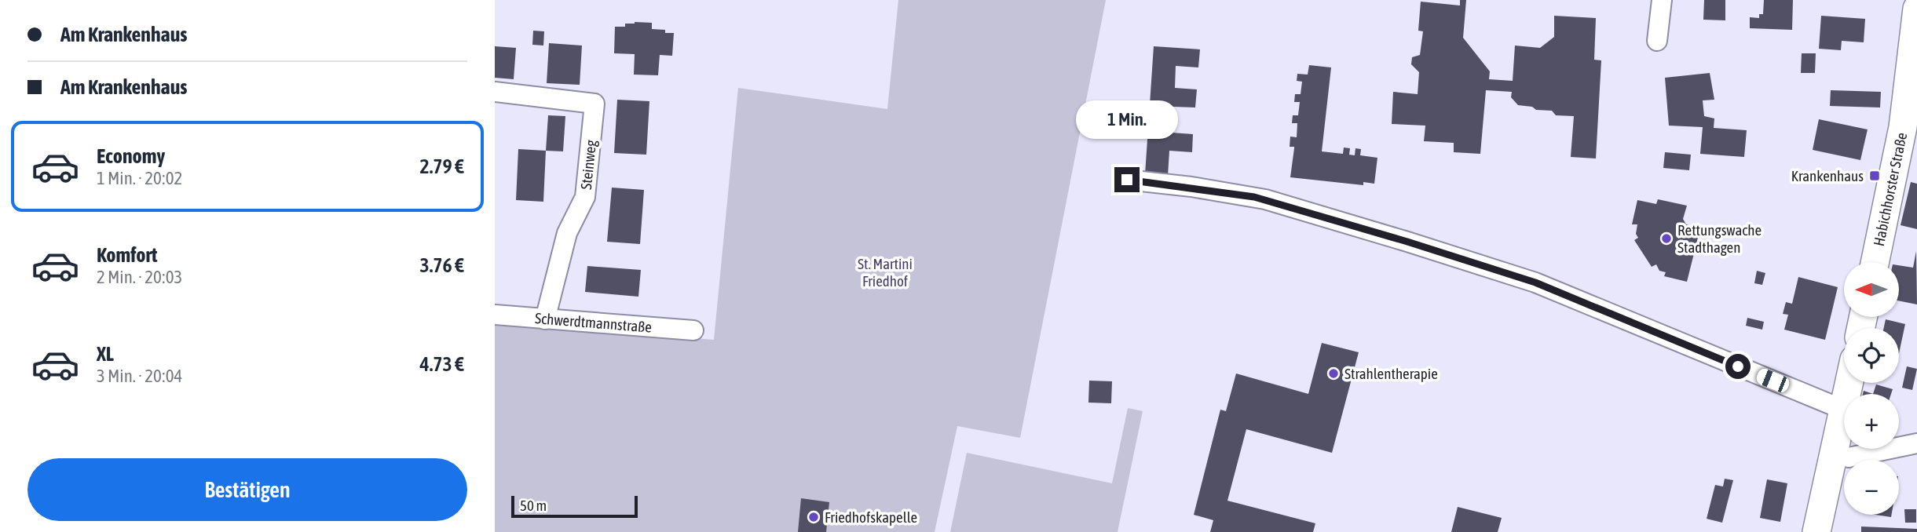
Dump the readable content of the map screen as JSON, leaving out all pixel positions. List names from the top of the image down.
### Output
{
  "streets": {
    "main road": ["Habichhorster Straße"],
    "street": ["Steinweg", "Schwerdtmannstraße"]
  },
  "crossings": [
    ["Steinweg", "Schwerdtmannstraße"]
  ],
  "parks": ["St. Martini Friedhof"],
  "places": {
    "transit": ["Krankenhaus"],
    "other": ["Rettungswache Stadthagen", "Strahlentherapie", "Friedhofskapelle"]
  },
  "scale_bar": "50 m",
  "north": "left",
  "page": {
    "banner": ["Am Krankenhaus", "Am Krankenhaus"],
    "bubble": "1 Min.",
    "list": [
      {
        "name": "Economy",
        "note": "1 Min. · 20:02",
        "value": "2.79 €"
      },
      {
        "name": "Komfort",
        "note": "2 Min. · 20:03",
        "value": "3.76 €"
      },
      {
        "name": "XL",
        "note": "3 Min. · 20:04",
        "value": "4.73 €"
      }
    ],
    "map_buttons": ["+", "−"],
    "buttons": "Bestätigen",
    "scale": "50 m"
  }
}
